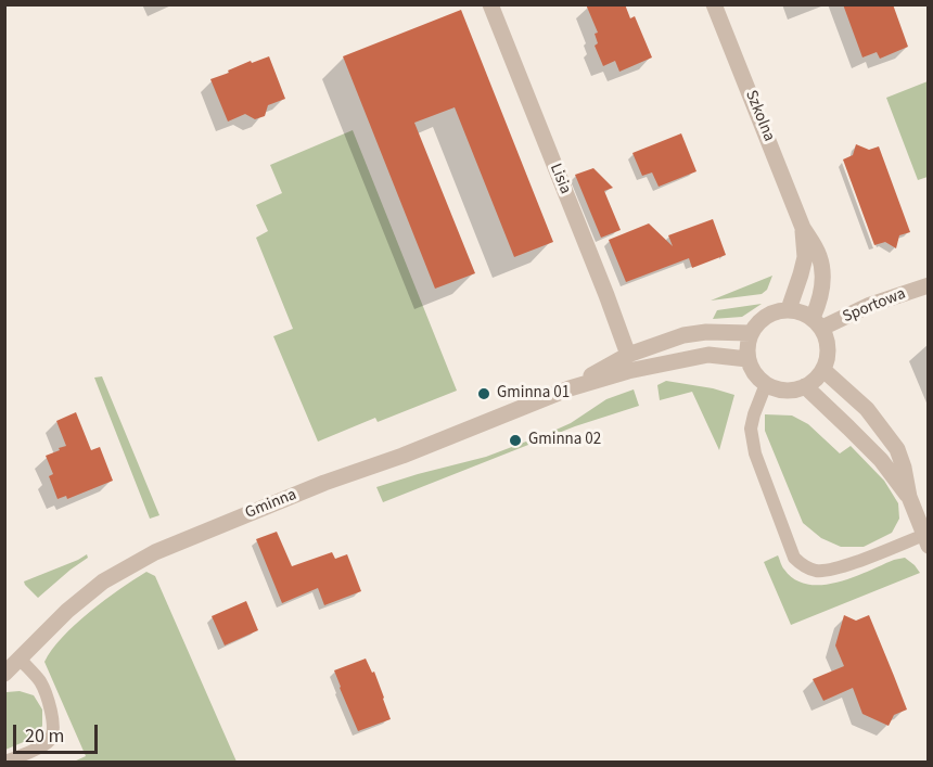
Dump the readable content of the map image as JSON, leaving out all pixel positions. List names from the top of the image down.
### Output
{
  "streets": {
    "street": [
      "Szkolna",
      "Lisia",
      "Sportowa",
      "Gminna"
    ]
  },
  "crossings": [
    ["Szkolna", "Sportowa"],
    ["Szkolna", "Gminna"],
    ["Lisia", "Gminna"],
    ["Sportowa", "Gminna"]
  ],
  "places": ["Gminna 01", "Gminna 02"],
  "scale_bar": "20 m"
}
